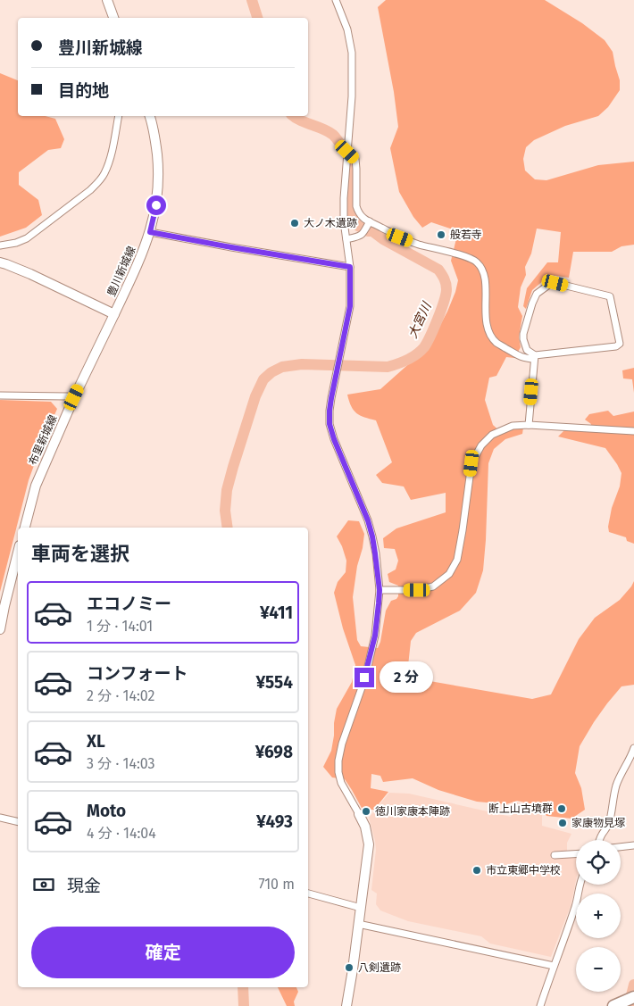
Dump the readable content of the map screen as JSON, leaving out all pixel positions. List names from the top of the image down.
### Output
{
  "streets": {
    "main road": ["豊川新城線", "布里新城線"]
  },
  "crossings": [
    ["豊川新城線", "布里新城線"]
  ],
  "water": ["大宮川"],
  "places": [
    "大ノ木遺跡",
    "般若寺",
    "断上山古墳群",
    "徳川家康本陣跡",
    "家康物見塚",
    "市立東郷中学校",
    "八剣遺跡"
  ],
  "page": {
    "banner": ["豊川新城線", "目的地"],
    "heading": "車両を選択",
    "list": [
      {
        "name": "エコノミー",
        "note": "1 分 · 14:01",
        "value": "¥411"
      },
      {
        "name": "コンフォート",
        "note": "2 分 · 14:02",
        "value": "¥554"
      },
      {
        "name": "XL",
        "note": "3 分 · 14:03",
        "value": "¥698"
      },
      {
        "name": "Moto",
        "note": "4 分 · 14:04",
        "value": "¥493"
      }
    ],
    "bubble": "2 分",
    "map_buttons": ["+", "−"],
    "pay": ["現金", "710 m"],
    "buttons": "確定"
  }
}
